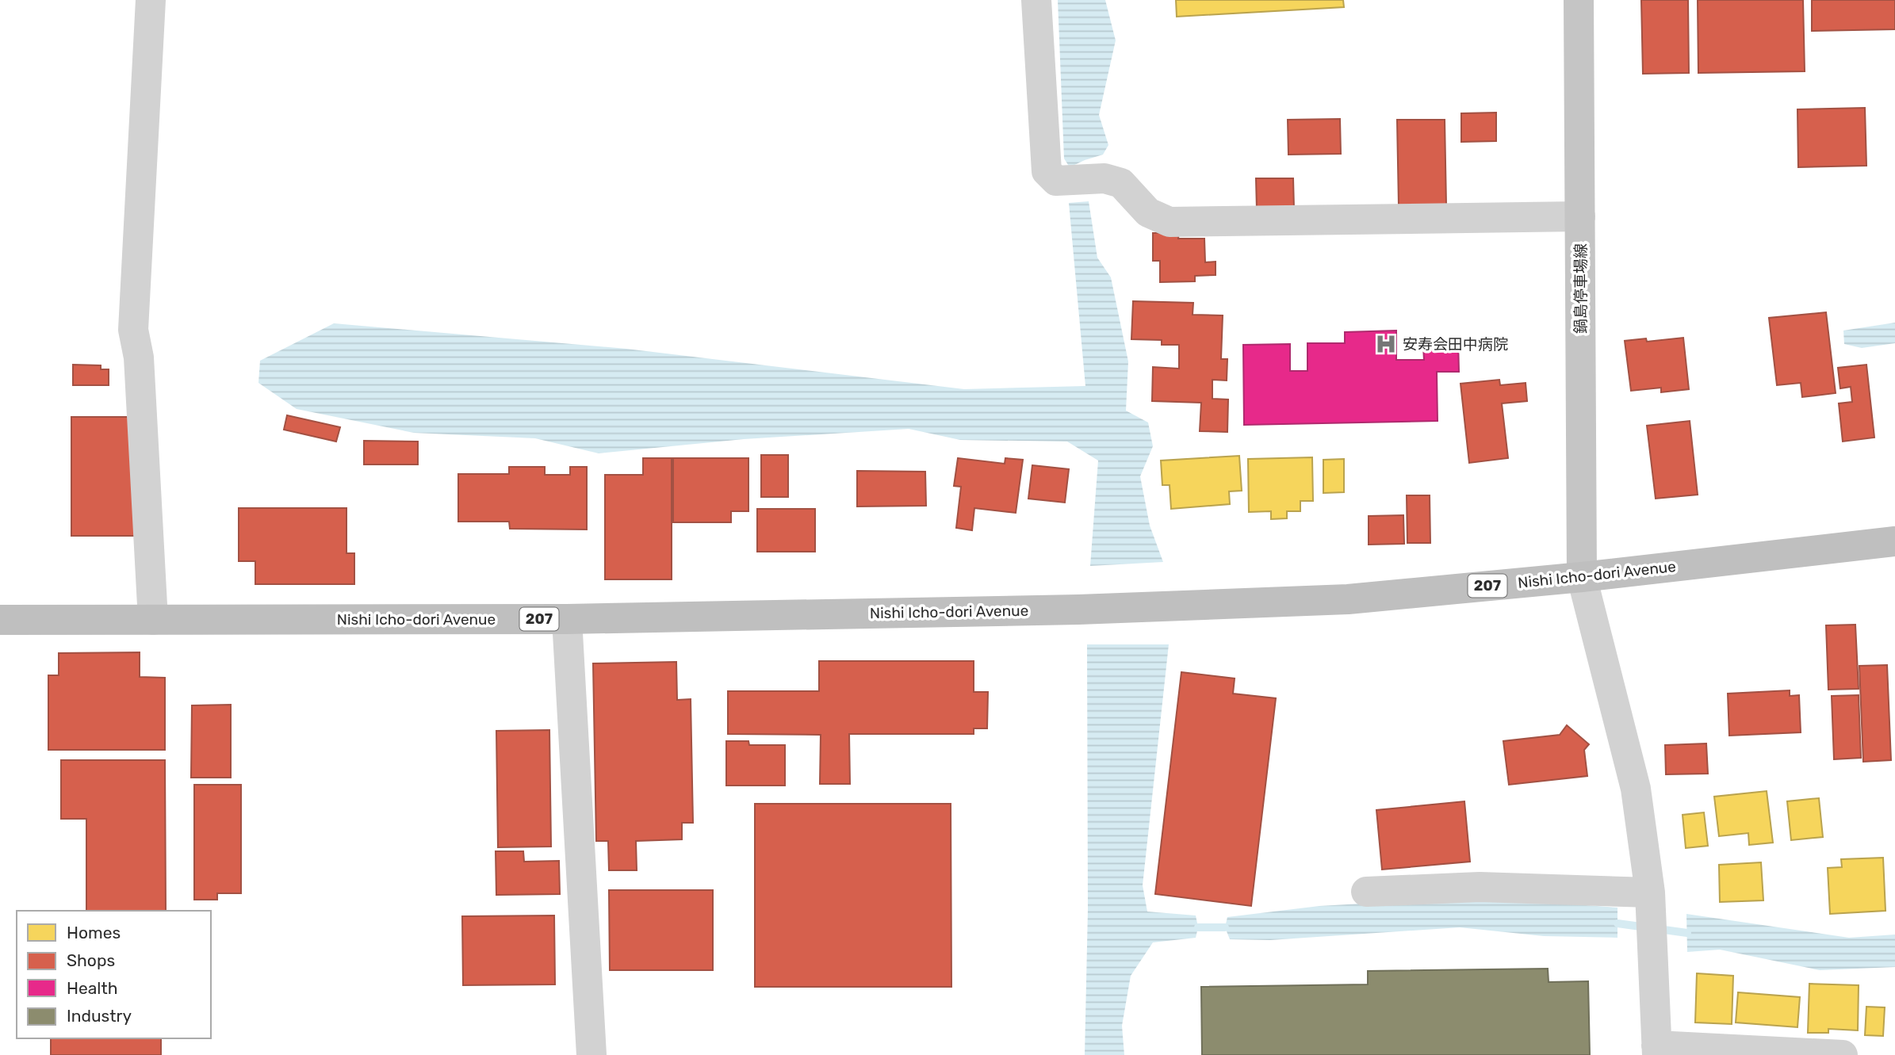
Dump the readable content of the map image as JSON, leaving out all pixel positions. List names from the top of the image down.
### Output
{
  "streets": {
    "highway": ["Nishi Icho-dori Avenue", "207"],
    "main road": ["鍋島停車場線"]
  },
  "crossings": [
    ["鍋島停車場線", "Nishi Icho-dori Avenue"]
  ],
  "places": {
    "hospital": ["安寿会田中病院"]
  },
  "legend": [
    "Homes",
    "Shops",
    "Health",
    "Industry"
  ]
}
